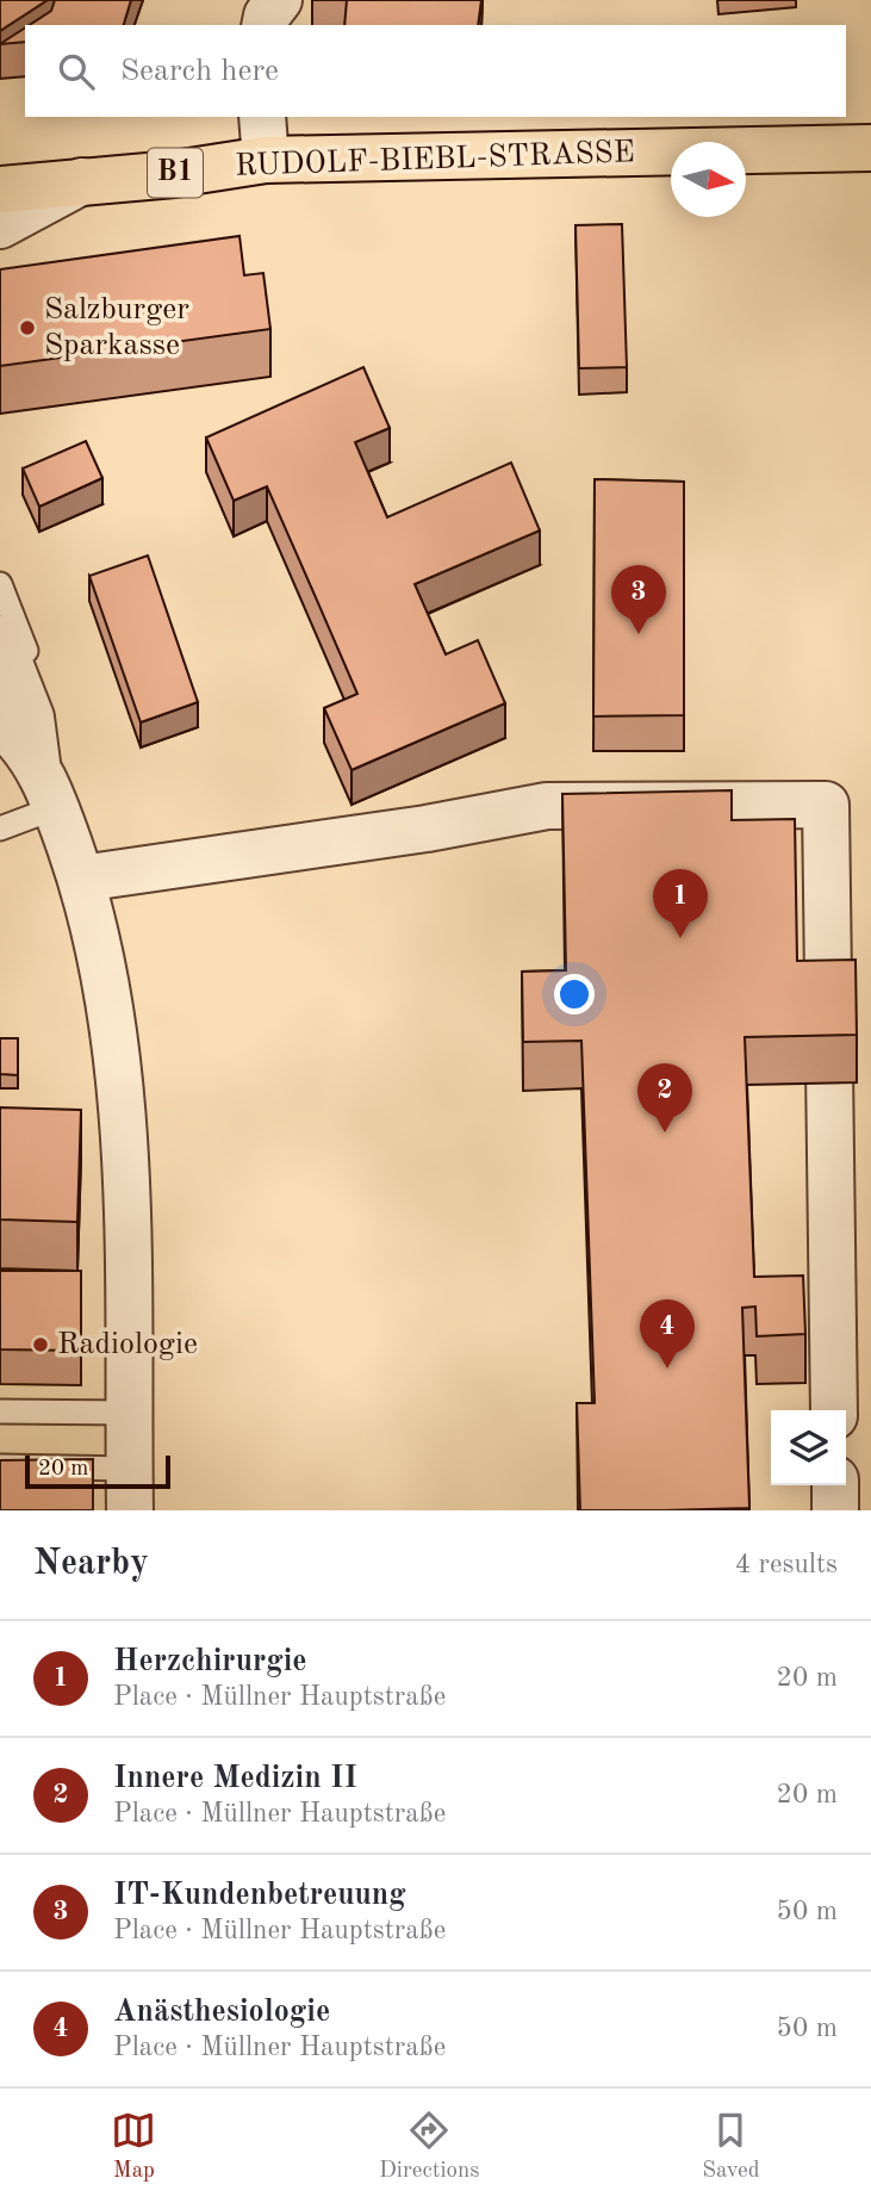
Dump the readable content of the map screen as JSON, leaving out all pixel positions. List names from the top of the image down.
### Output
{
  "streets": {
    "main road": ["RUDOLF-BIEBL-STRASSE", "B1"]
  },
  "places": ["Salzburger Sparkasse", "Radiologie"],
  "scale_bar": "20 m",
  "north": "right",
  "page": {
    "search": "Search here",
    "pins": [
      "3",
      "1",
      "2",
      "4"
    ],
    "scale": "20 m",
    "heading": ["Nearby", "4 results"],
    "list": [
      {
        "mark": "1",
        "name": "Herzchirurgie",
        "note": "Place · Müllner Hauptstraße",
        "value": "20 m"
      },
      {
        "mark": "2",
        "name": "Innere Medizin II",
        "note": "Place · Müllner Hauptstraße",
        "value": "20 m"
      },
      {
        "mark": "3",
        "name": "IT-Kundenbetreuung",
        "note": "Place · Müllner Hauptstraße",
        "value": "50 m"
      },
      {
        "mark": "4",
        "name": "Anästhesiologie",
        "note": "Place · Müllner Hauptstraße",
        "value": "50 m"
      }
    ],
    "nav": ["Map", "Directions", "Saved"]
  }
}
